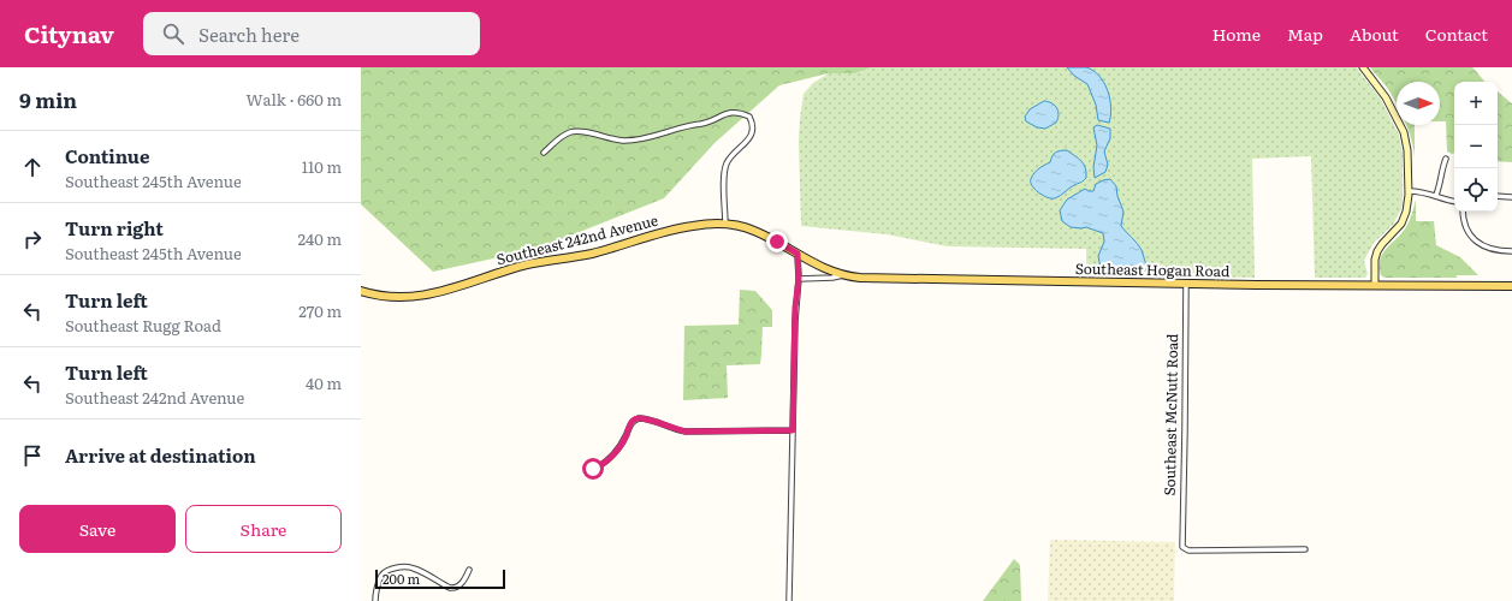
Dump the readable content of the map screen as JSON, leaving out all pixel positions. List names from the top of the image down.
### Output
{
  "streets": {
    "main road": ["Southeast 242nd Avenue", "Southeast Hogan Road"],
    "street": ["Southeast McNutt Road"]
  },
  "crossings": [
    ["Southeast 242nd Avenue", "Southeast Hogan Road"],
    ["Southeast Hogan Road", "Southeast McNutt Road"]
  ],
  "scale_bar": "200 m",
  "north": "right",
  "page": {
    "header": "Citynav",
    "search": "Search here",
    "nav": [
      "Home",
      "Map",
      "About",
      "Contact"
    ],
    "heading": ["9 min", "Walk · 660 m"],
    "map_buttons": ["+", "−"],
    "list": [
      ["Continue", "Southeast 245th Avenue", "110 m"],
      ["Turn right", "Southeast 245th Avenue", "240 m"],
      ["Turn left", "Southeast Rugg Road", "270 m"],
      ["Turn left", "Southeast 242nd Avenue", "40 m"],
      "Arrive at destination"
    ],
    "buttons": ["Save", "Share"],
    "scale": "200 m"
  }
}
